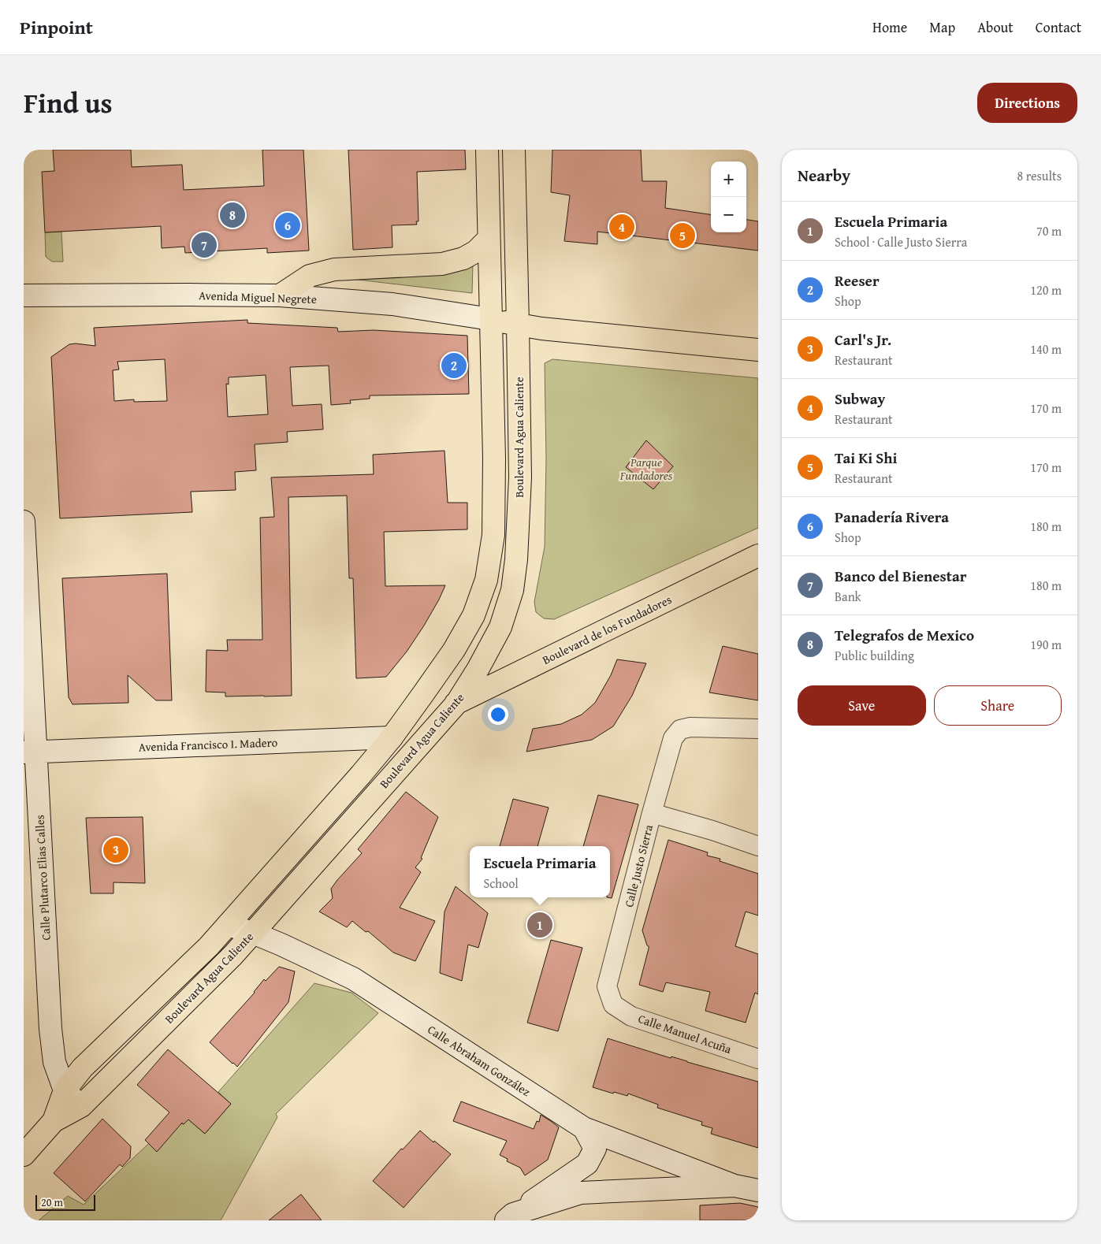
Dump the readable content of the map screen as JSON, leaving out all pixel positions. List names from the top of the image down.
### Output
{
  "streets": {
    "main road": ["Boulevard Agua Caliente", "Boulevard de los Fundadores"],
    "street": [
      "Avenida Miguel Negrete",
      "Avenida Francisco I. Madero",
      "Calle Justo Sierra",
      "Calle Plutarco Elias Calles",
      "Calle Manuel Acuña",
      "Calle Abraham González"
    ]
  },
  "crossings": [
    ["Avenida Miguel Negrete", "Boulevard Agua Caliente"],
    ["Boulevard Agua Caliente", "Boulevard de los Fundadores"],
    ["Boulevard Agua Caliente", "Avenida Francisco I. Madero"],
    ["Boulevard Agua Caliente", "Calle Plutarco Elias Calles"],
    ["Boulevard Agua Caliente", "Calle Abraham González"],
    ["Boulevard de los Fundadores", "Avenida Francisco I. Madero"],
    ["Avenida Francisco I. Madero", "Calle Plutarco Elias Calles"],
    ["Calle Justo Sierra", "Calle Manuel Acuña"]
  ],
  "parks": ["Parque Fundadores"],
  "scale_bar": "20 m",
  "page": {
    "header": "Pinpoint",
    "nav": [
      "Home",
      "Map",
      "About",
      "Contact"
    ],
    "title": "Find us",
    "buttons": [
      "Directions",
      ["Save", "Share"]
    ],
    "heading": ["Nearby", "8 results"],
    "map_buttons": ["+", "−"],
    "pins": [
      "8",
      "6",
      "4",
      "5",
      "7",
      "2",
      "3",
      "1"
    ],
    "list": [
      {
        "mark": "1",
        "name": "Escuela Primaria",
        "note": "School · Calle Justo Sierra",
        "value": "70 m"
      },
      {
        "mark": "2",
        "name": "Reeser",
        "note": "Shop",
        "value": "120 m"
      },
      {
        "mark": "3",
        "name": "Carl's Jr.",
        "note": "Restaurant",
        "value": "140 m"
      },
      {
        "mark": "4",
        "name": "Subway",
        "note": "Restaurant",
        "value": "170 m"
      },
      {
        "mark": "5",
        "name": "Tai Ki Shi",
        "note": "Restaurant",
        "value": "170 m"
      },
      {
        "mark": "6",
        "name": "Panadería Rivera",
        "note": "Shop",
        "value": "180 m"
      },
      {
        "mark": "7",
        "name": "Banco del Bienestar",
        "note": "Bank",
        "value": "180 m"
      },
      {
        "mark": "8",
        "name": "Telegrafos de Mexico",
        "note": "Public building",
        "value": "190 m"
      }
    ],
    "popup": ["Escuela Primaria", "School"],
    "scale": "20 m"
  }
}
